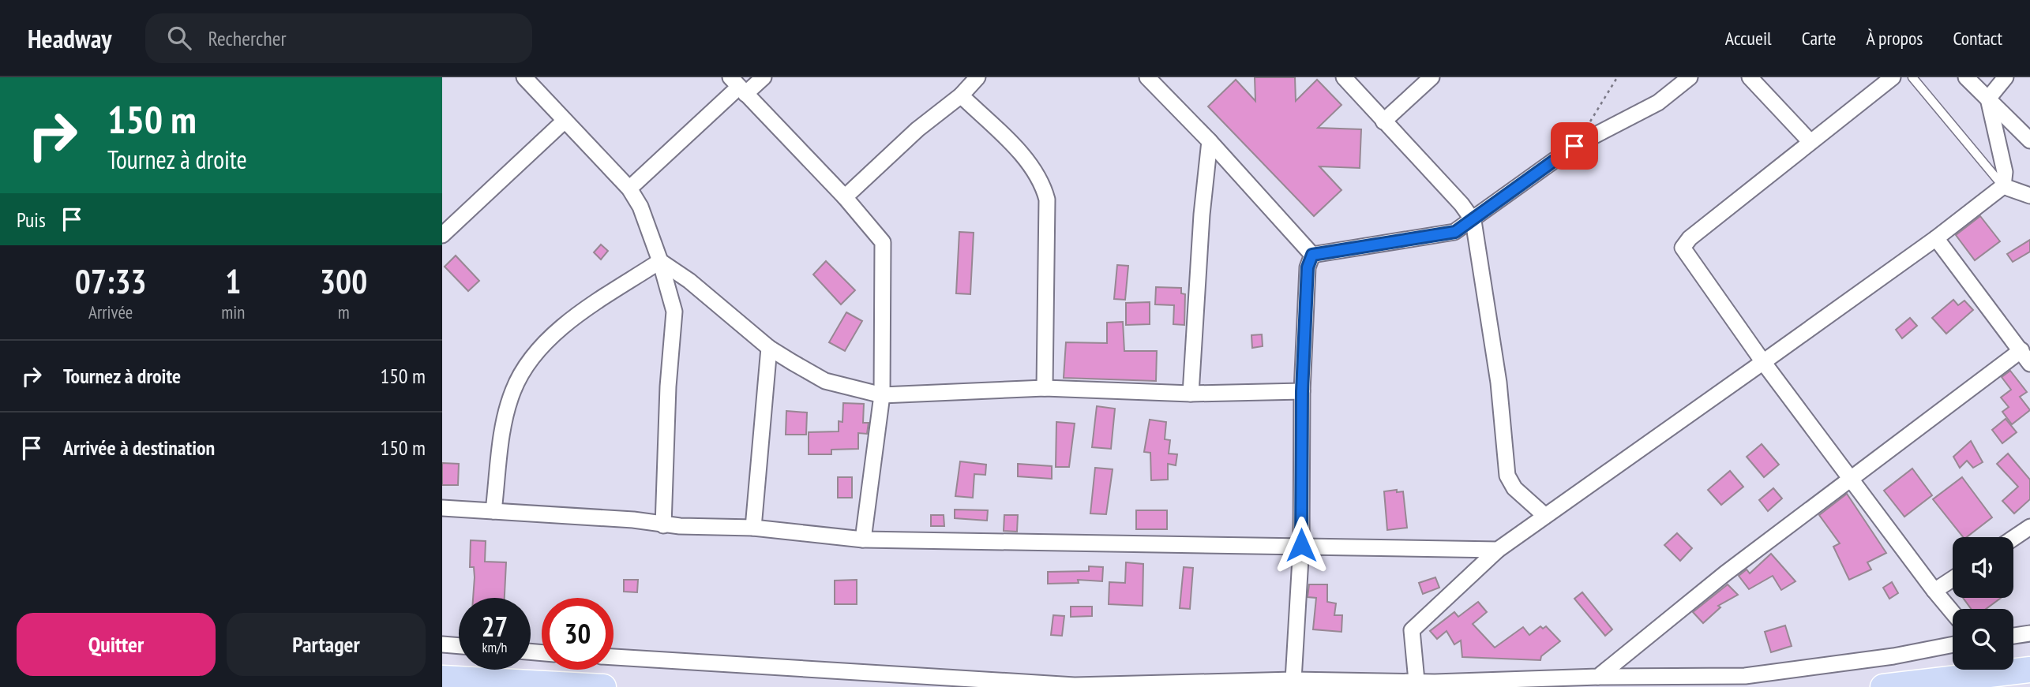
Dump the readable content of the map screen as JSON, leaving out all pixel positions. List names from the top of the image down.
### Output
{
  "page": {
    "header": "Headway",
    "search": "Rechercher",
    "nav": [
      "Accueil",
      "Carte",
      "À propos",
      "Contact"
    ],
    "turn": ["150 m", "Tournez à droite"],
    "then": "Puis",
    "eta": [
      "07:33",
      "Arrivée",
      "1",
      "min",
      "300",
      "m"
    ],
    "list": [
      {
        "name": "Tournez à droite",
        "value": "150 m"
      },
      {
        "name": "Arrivée à destination",
        "value": "150 m"
      }
    ],
    "speed": "27 km/h",
    "limit": "30",
    "buttons": ["Quitter", "Partager"]
  }
}
